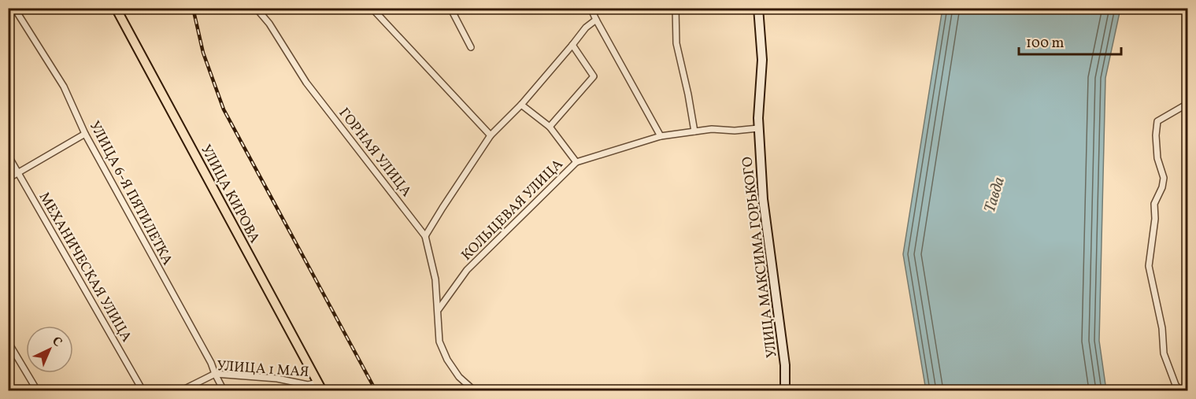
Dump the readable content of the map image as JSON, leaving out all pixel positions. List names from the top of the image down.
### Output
{
  "streets": {
    "main road": ["УЛИЦА КИРОВА"],
    "street": [
      "ГОРНАЯ УЛИЦА",
      "УЛИЦА 6-Я ПЯТИЛЕТКА",
      "КОЛЬЦЕВАЯ УЛИЦА",
      "УЛИЦА МАКСИМА ГОРЬКОГО",
      "МЕХАНИЧЕСКАЯ УЛИЦА",
      "УЛИЦА 1 МАЯ"
    ]
  },
  "crossings": [
    ["ГОРНАЯ УЛИЦА", "КОЛЬЦЕВАЯ УЛИЦА"],
    ["УЛИЦА 6-Я ПЯТИЛЕТКА", "УЛИЦА 1 МАЯ"],
    ["УЛИЦА КИРОВА", "УЛИЦА 1 МАЯ"],
    ["КОЛЬЦЕВАЯ УЛИЦА", "УЛИЦА МАКСИМА ГОРЬКОГО"]
  ],
  "water": ["Тавда"],
  "scale_bar": "100 m",
  "north": "top right"
}
